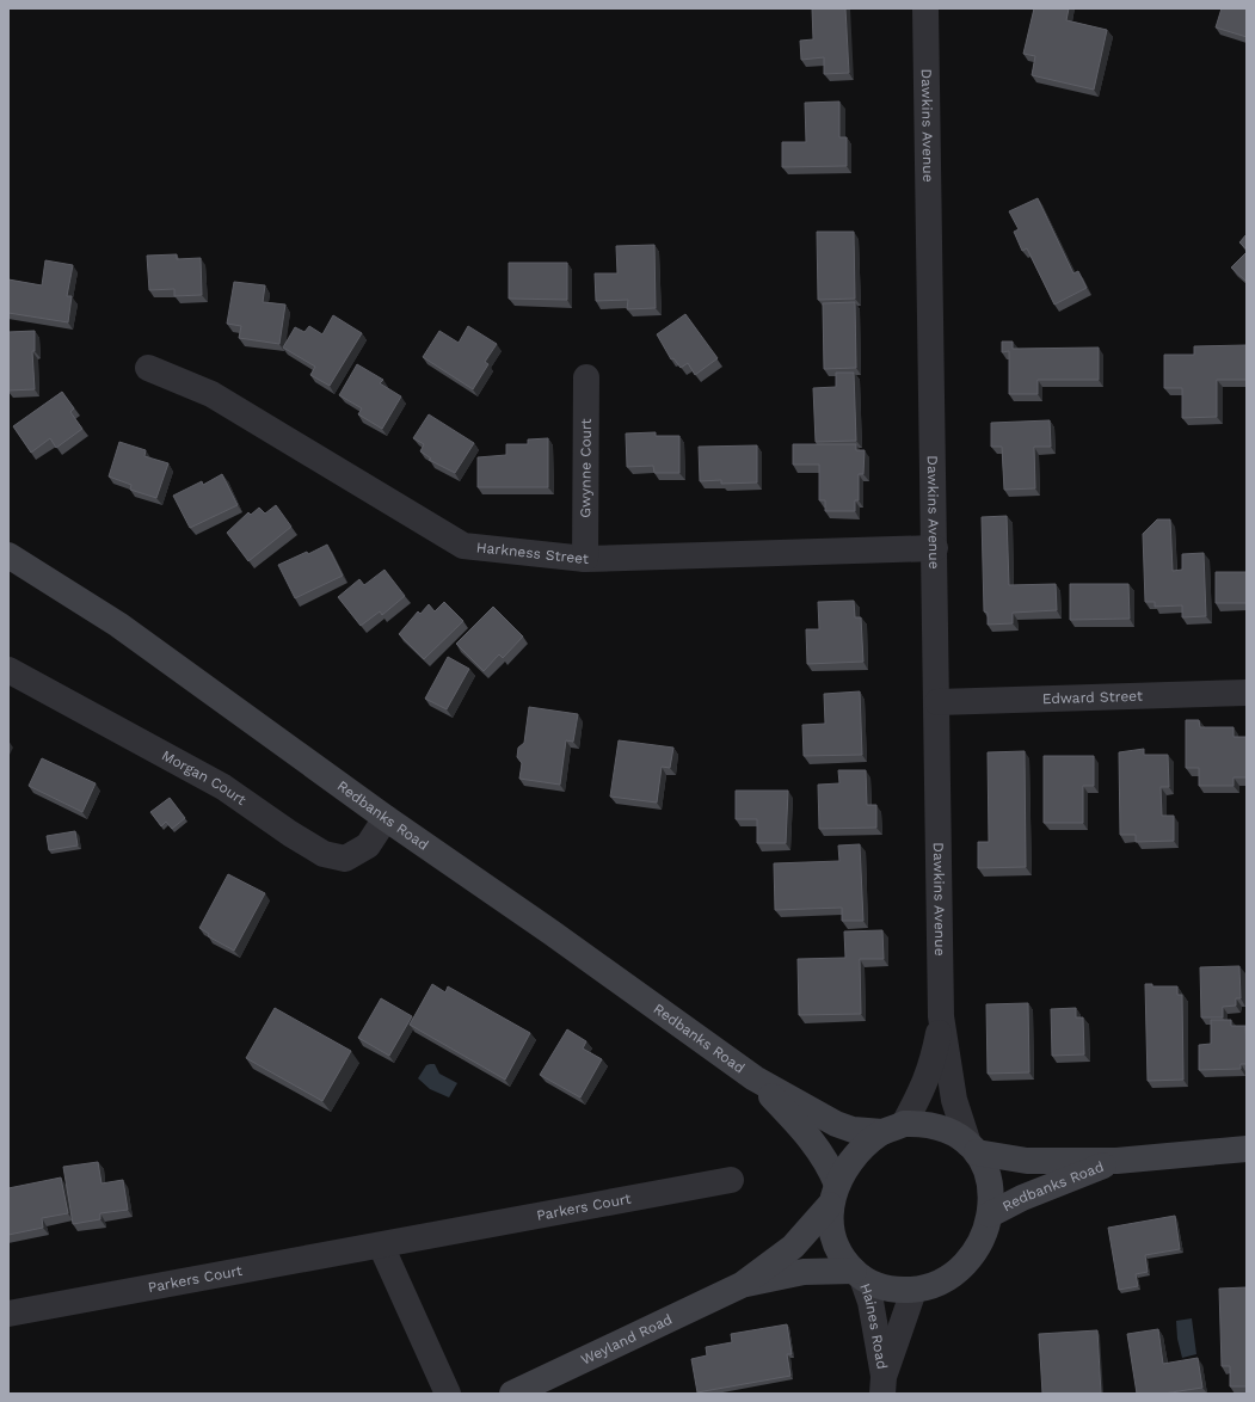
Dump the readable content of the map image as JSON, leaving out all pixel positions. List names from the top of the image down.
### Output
{
  "streets": {
    "main road": ["Redbanks Road", "Weyland Road"],
    "street": [
      "Dawkins Avenue",
      "Gwynne Court",
      "Harkness Street",
      "Edward Street",
      "Morgan Court",
      "Parkers Court",
      "Haines Road"
    ]
  },
  "crossings": [
    ["Dawkins Avenue", "Harkness Street"],
    ["Dawkins Avenue", "Edward Street"],
    ["Dawkins Avenue", "Redbanks Road"],
    ["Dawkins Avenue", "Haines Road"],
    ["Dawkins Avenue", "Weyland Road"],
    ["Gwynne Court", "Harkness Street"],
    ["Morgan Court", "Redbanks Road"],
    ["Redbanks Road", "Haines Road"],
    ["Redbanks Road", "Weyland Road"],
    ["Haines Road", "Weyland Road"]
  ]
}
